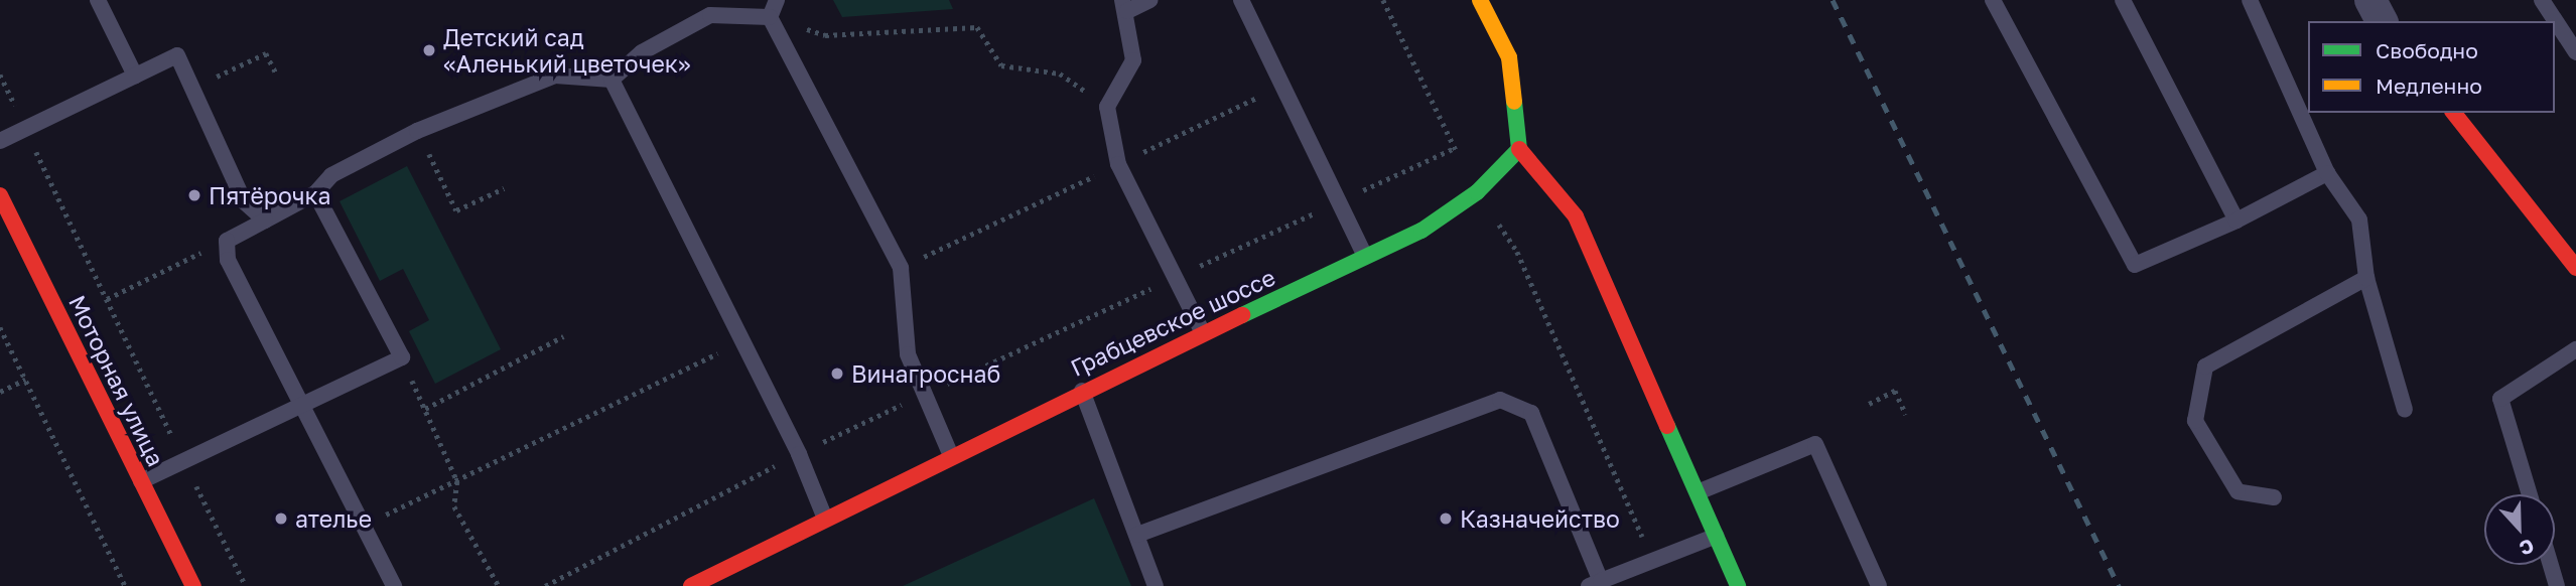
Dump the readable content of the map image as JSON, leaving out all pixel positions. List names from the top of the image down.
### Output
{
  "streets": {
    "main road": ["Грабцевское шоссе", "Моторная улица"]
  },
  "places": [
    "Детский сад «Аленький цветочек»",
    "Пятёрочка",
    "Винагроснаб",
    "ателье",
    "Казначейство"
  ],
  "legend": ["Свободно", "Медленно"],
  "north": "bottom"
}
